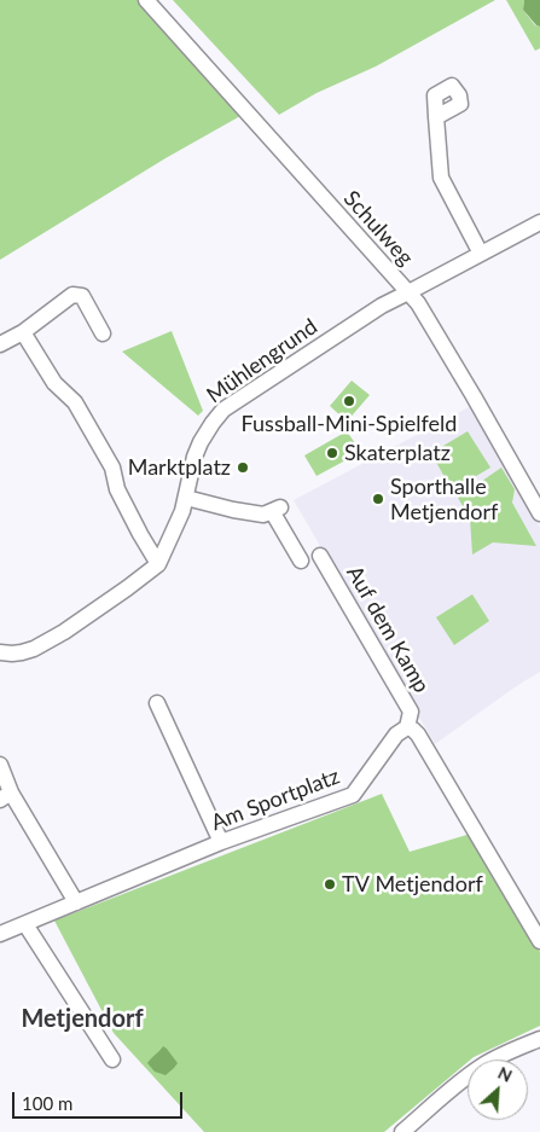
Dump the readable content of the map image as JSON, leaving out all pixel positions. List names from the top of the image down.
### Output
{
  "streets": {
    "street": [
      "Schulweg",
      "Mühlengrund",
      "Auf dem Kamp",
      "Am Sportplatz"
    ]
  },
  "crossings": [
    ["Schulweg", "Mühlengrund"],
    ["Auf dem Kamp", "Am Sportplatz"]
  ],
  "districts": ["Metjendorf"],
  "places": [
    "Fussball-Mini-Spielfeld",
    "Skaterplatz",
    "Marktplatz",
    "Sporthalle Metjendorf",
    "TV Metjendorf"
  ],
  "scale_bar": "100 m",
  "north": "top right"
}
